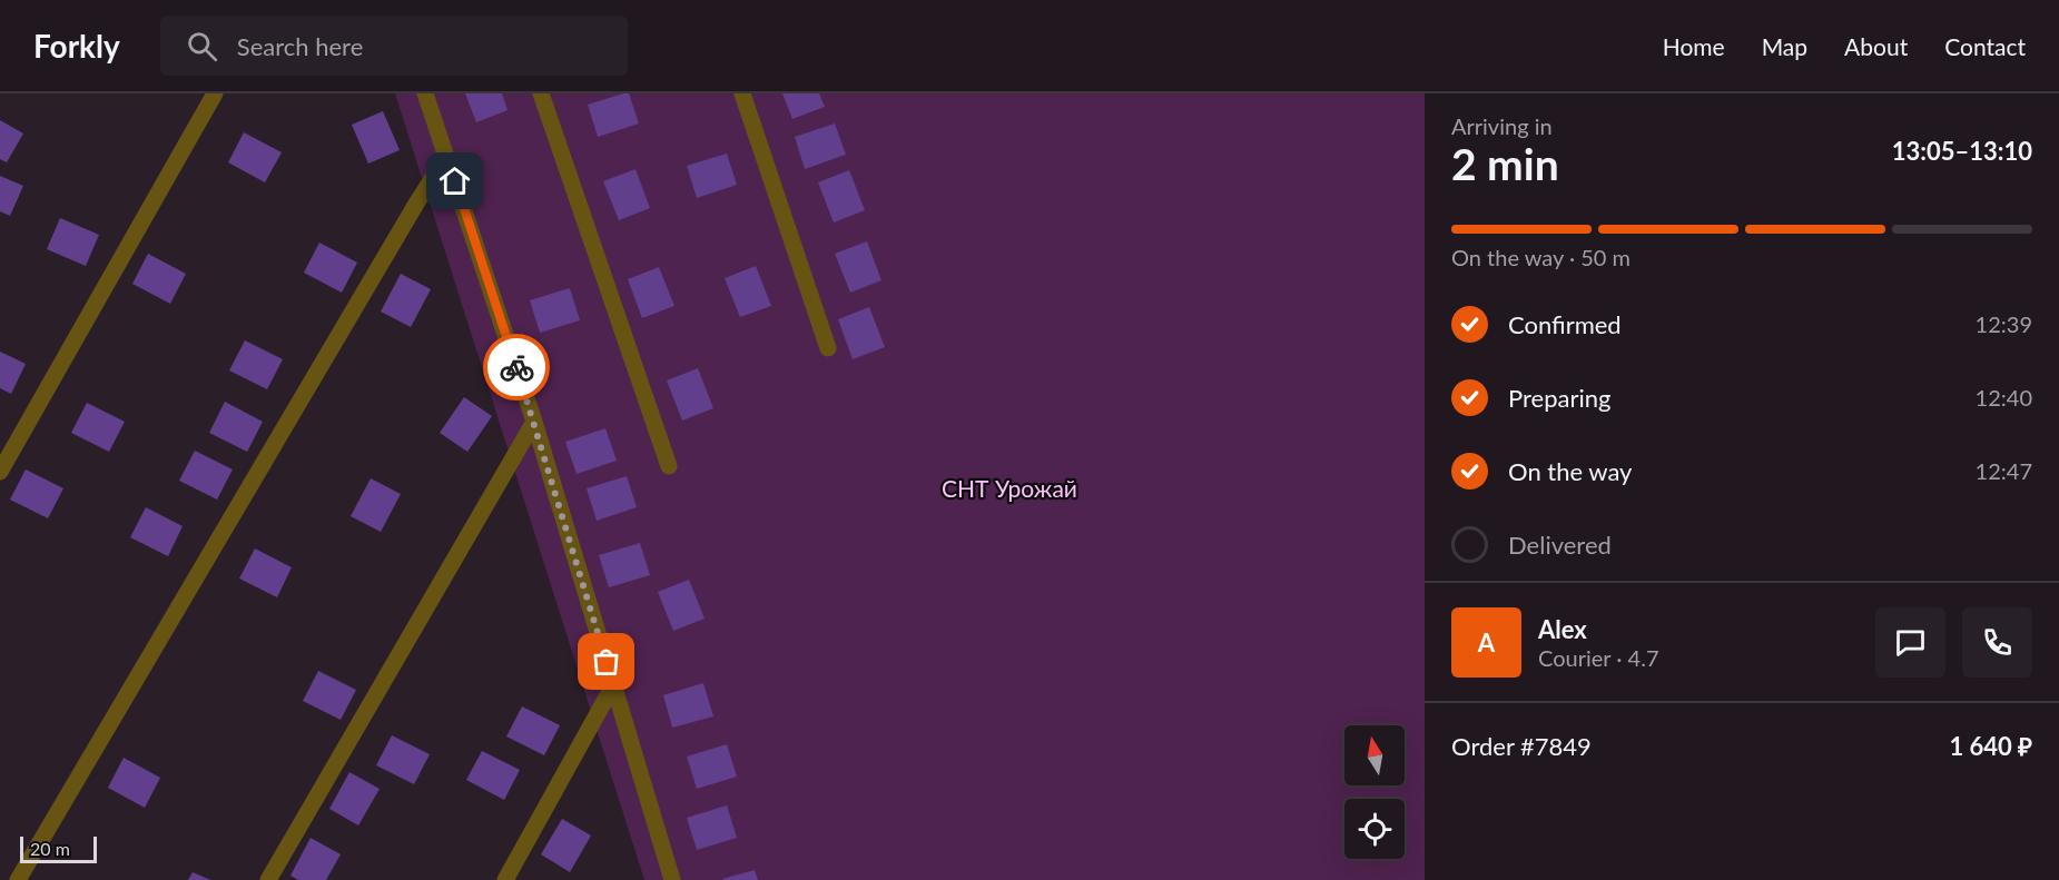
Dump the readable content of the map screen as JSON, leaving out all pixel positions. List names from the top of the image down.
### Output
{
  "parks": ["СНТ Урожай"],
  "scale_bar": "20 m",
  "north": "top",
  "page": {
    "header": "Forkly",
    "search": "Search here",
    "nav": [
      "Home",
      "Map",
      "About",
      "Contact"
    ],
    "heading": ["2 min", "Arriving in", "13:05–13:10"],
    "panel": [
      "Alex",
      "Courier · 4.7",
      "Order #7849",
      "1 640 ₽"
    ],
    "bar": "On the way · 50 m",
    "list": [
      ["Confirmed", "12:39"],
      ["Preparing", "12:40"],
      ["On the way", "12:47"],
      "Delivered"
    ],
    "round": "A",
    "scale": "20 m"
  }
}
